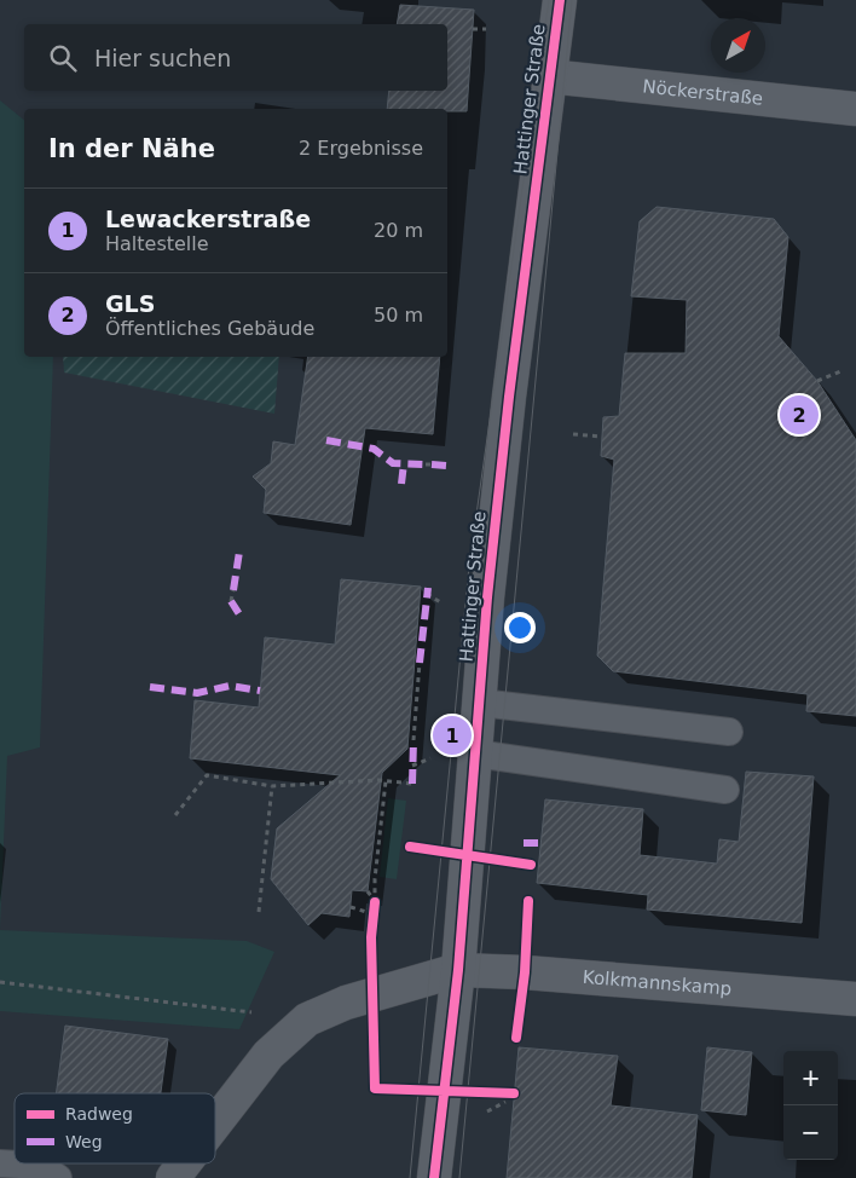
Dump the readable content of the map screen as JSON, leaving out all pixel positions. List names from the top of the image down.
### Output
{
  "streets": {
    "street": ["Nöckerstraße", "Hattinger Straße", "Kolkmannskamp"]
  },
  "crossings": [
    ["Nöckerstraße", "Hattinger Straße"],
    ["Hattinger Straße", "Kolkmannskamp"]
  ],
  "legend": ["Radweg", "Weg"],
  "north": "top right",
  "page": {
    "search": "Hier suchen",
    "heading": ["In der Nähe", "2 Ergebnisse"],
    "list": [
      {
        "mark": "1",
        "name": "Lewackerstraße",
        "note": "Haltestelle",
        "value": "20 m"
      },
      {
        "mark": "2",
        "name": "GLS",
        "note": "Öffentliches Gebäude",
        "value": "50 m"
      }
    ],
    "pins": ["2", "1"],
    "map_buttons": ["+", "−"]
  }
}
